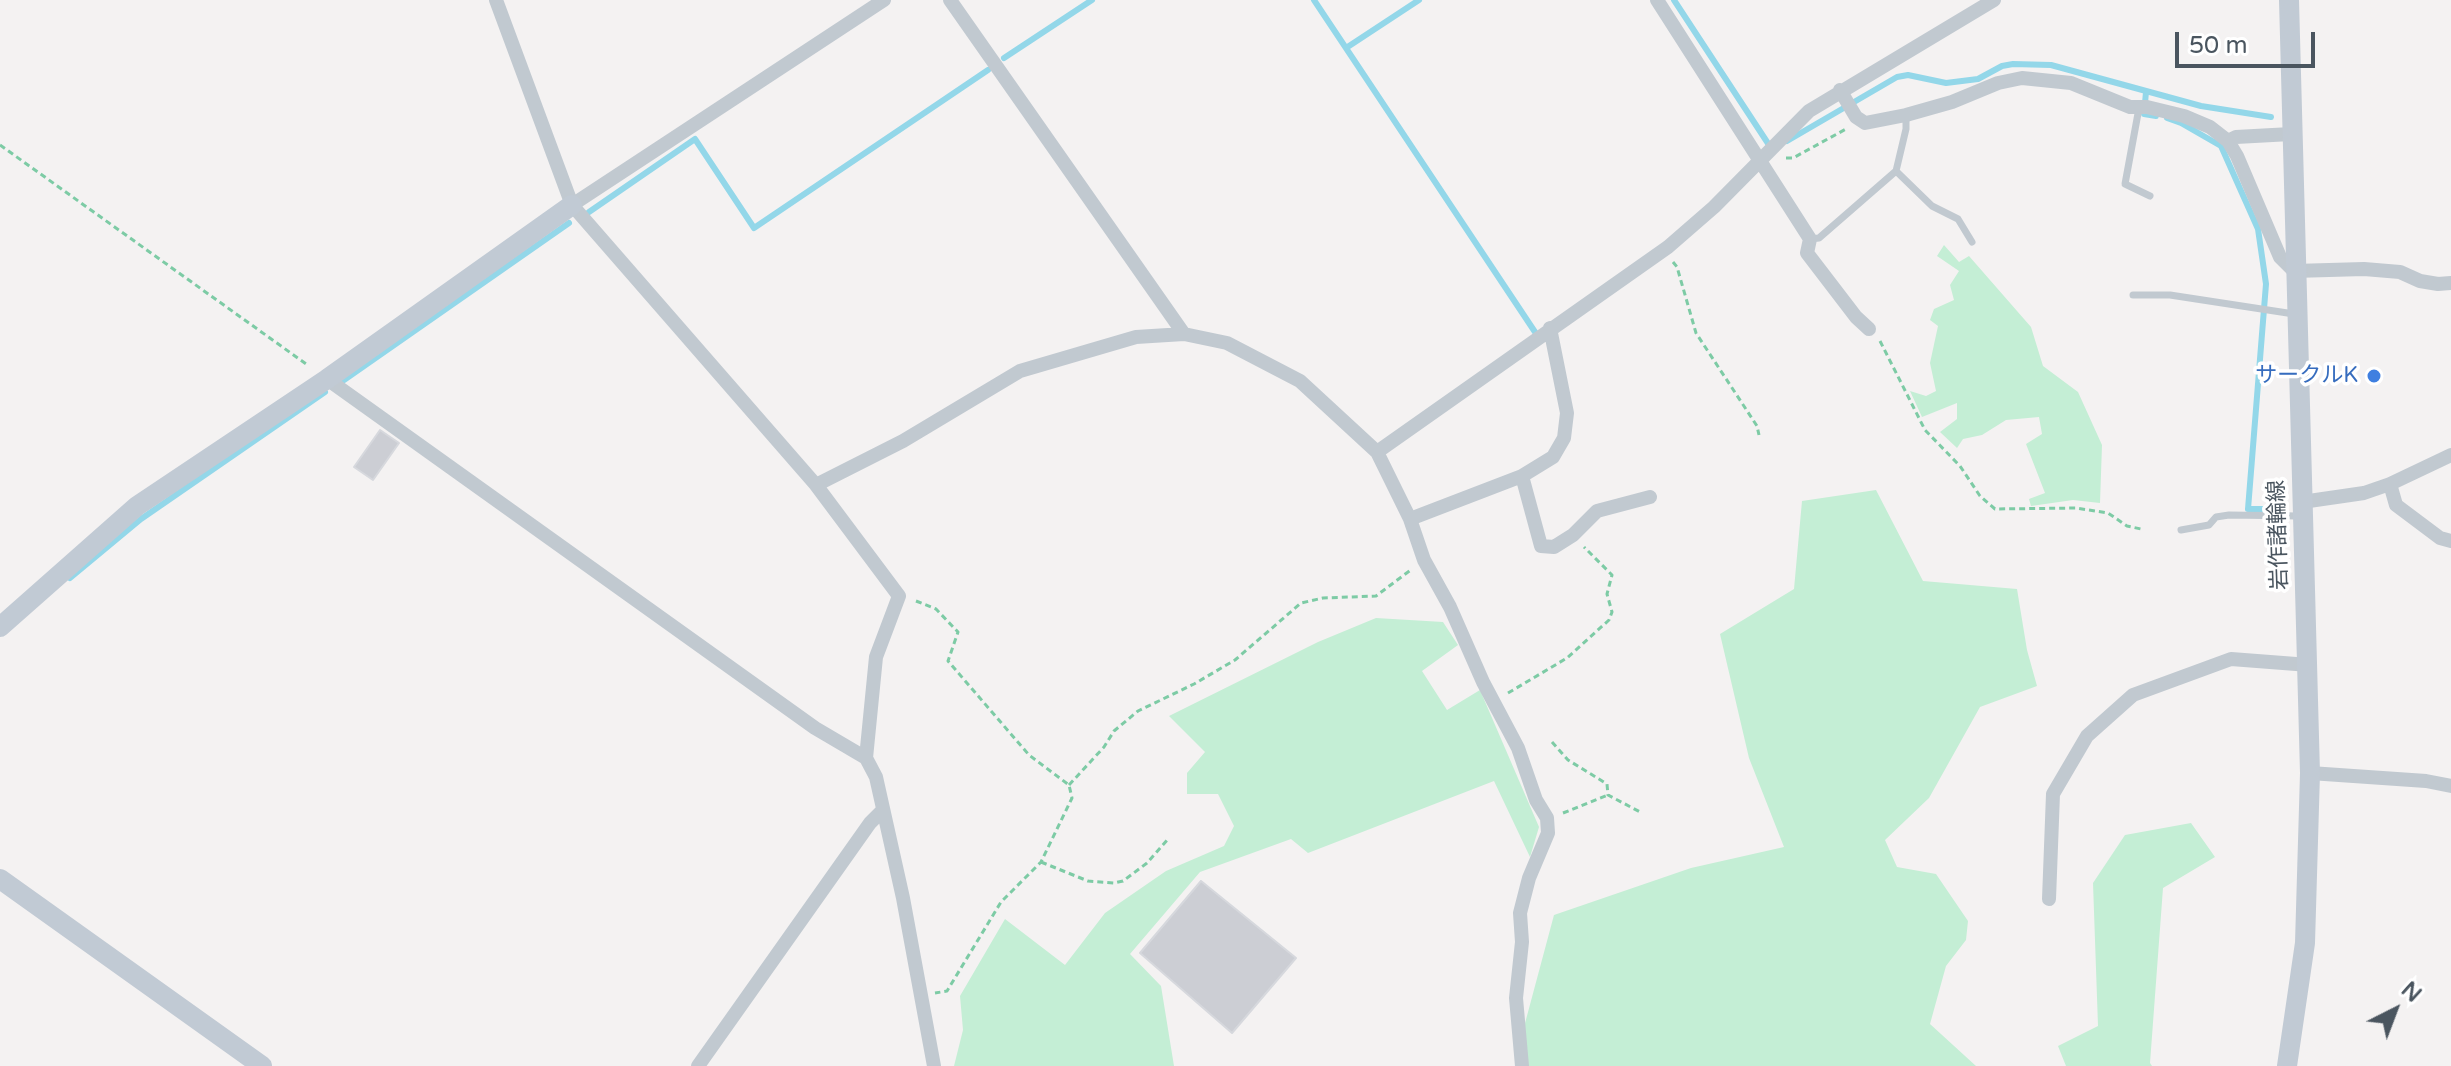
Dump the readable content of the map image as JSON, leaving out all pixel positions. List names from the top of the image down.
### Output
{
  "streets": {
    "main road": ["岩作諸輪線"]
  },
  "places": ["サークルK"],
  "scale_bar": "50 m",
  "north": "top right"
}
